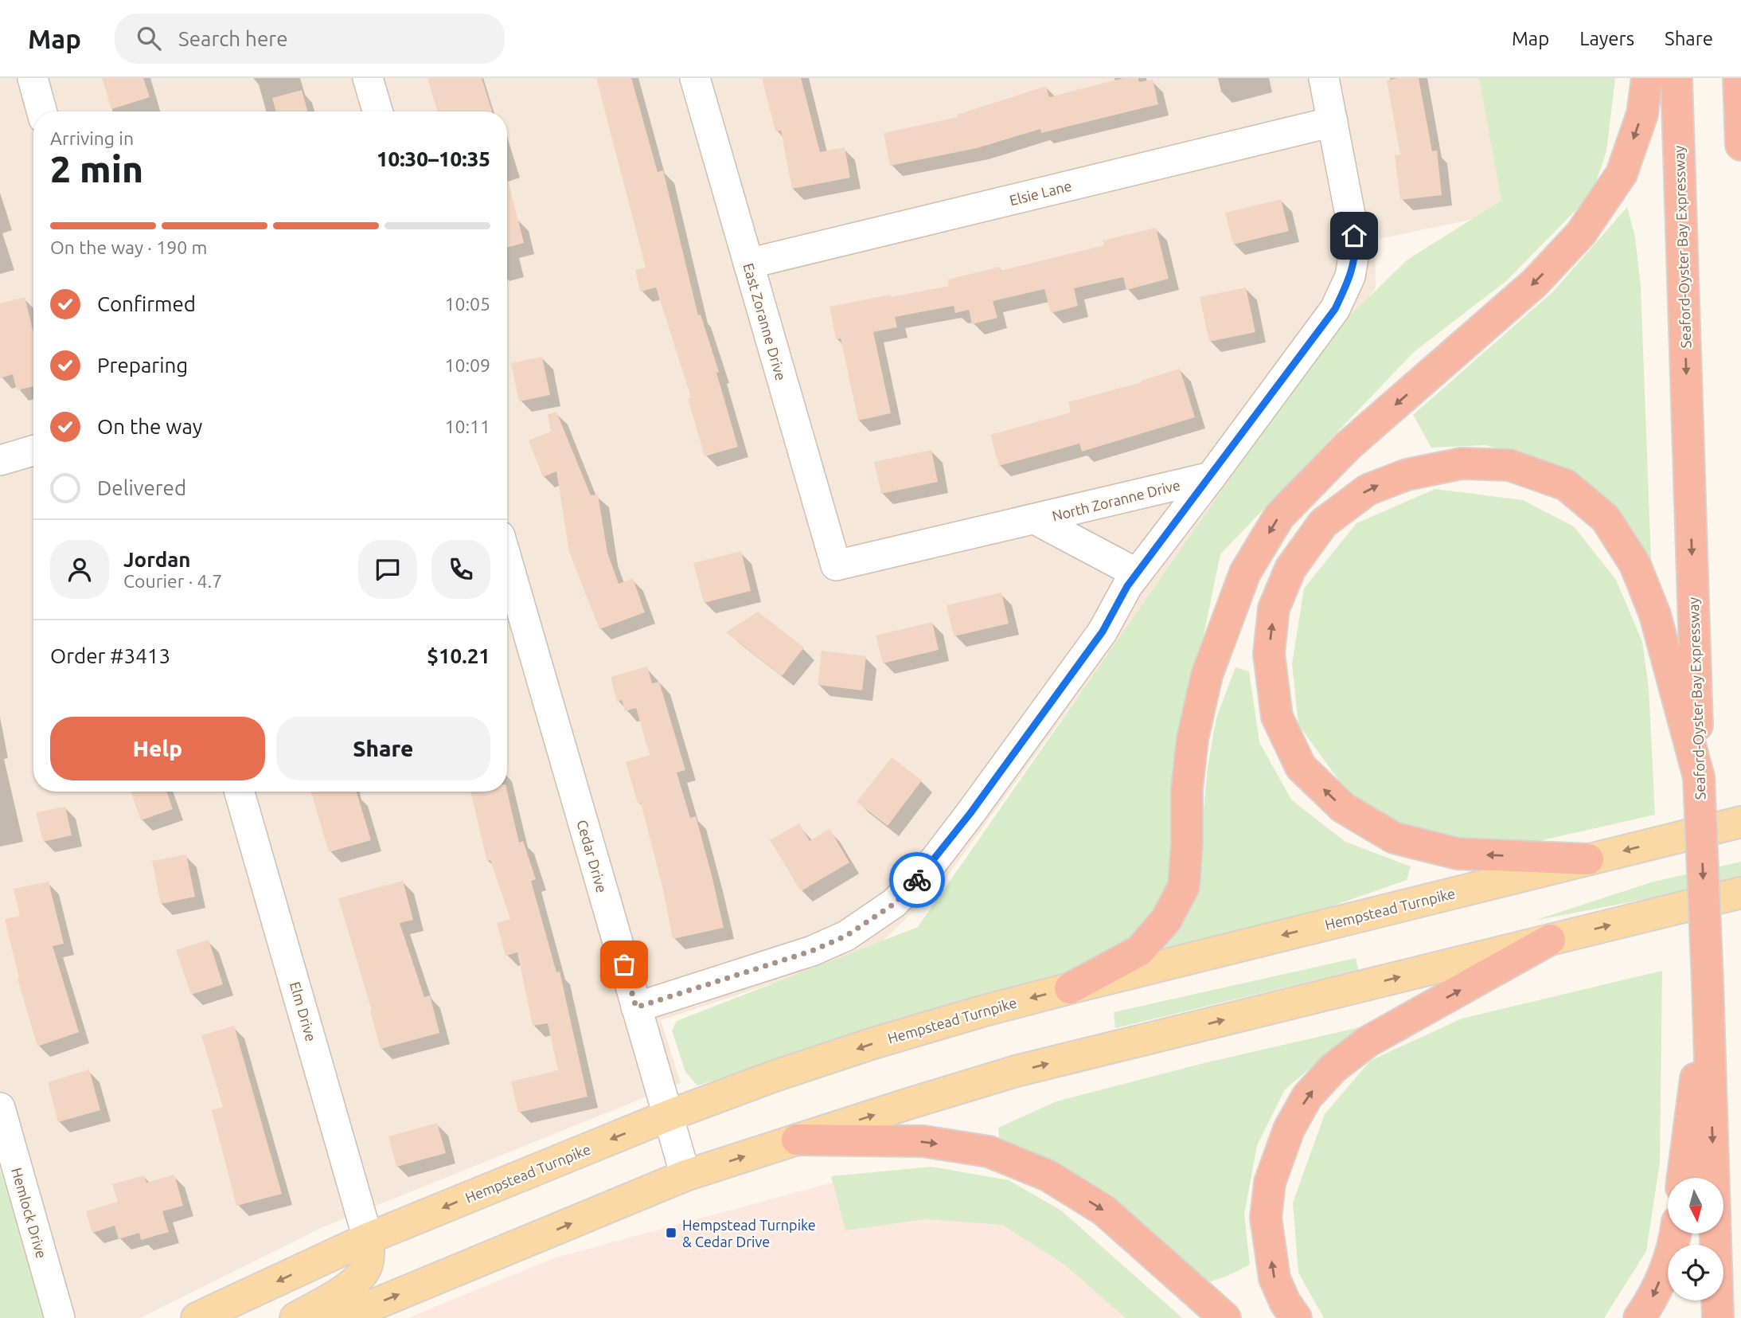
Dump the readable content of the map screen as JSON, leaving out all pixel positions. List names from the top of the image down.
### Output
{
  "streets": {
    "highway": ["Seaford-Oyster Bay Expressway"],
    "main road": ["Hempstead Turnpike"],
    "street": [
      "Elsie Lane",
      "East Zoranne Drive",
      "North Zoranne Drive",
      "Cedar Drive",
      "Elm Drive",
      "Hemlock Drive"
    ]
  },
  "crossings": [
    ["Elsie Lane", "East Zoranne Drive"],
    ["East Zoranne Drive", "North Zoranne Drive"],
    ["Cedar Drive", "Hempstead Turnpike"],
    ["Hempstead Turnpike", "Elm Drive"]
  ],
  "one_way": ["Seaford-Oyster Bay Expressway"],
  "places": {
    "transit": ["Hempstead Turnpike & Cedar Drive"]
  },
  "north": "bottom",
  "page": {
    "header": "Map",
    "search": "Search here",
    "nav": ["Map", "Layers", "Share"],
    "heading": ["2 min", "Arriving in", "10:30–10:35"],
    "panel": [
      "Jordan",
      "Courier · 4.7",
      "Order #3413",
      "$10.21"
    ],
    "bar": "On the way · 190 m",
    "list": [
      ["Confirmed", "10:05"],
      ["Preparing", "10:09"],
      ["On the way", "10:11"],
      "Delivered"
    ],
    "buttons": ["Help", "Share"]
  }
}
